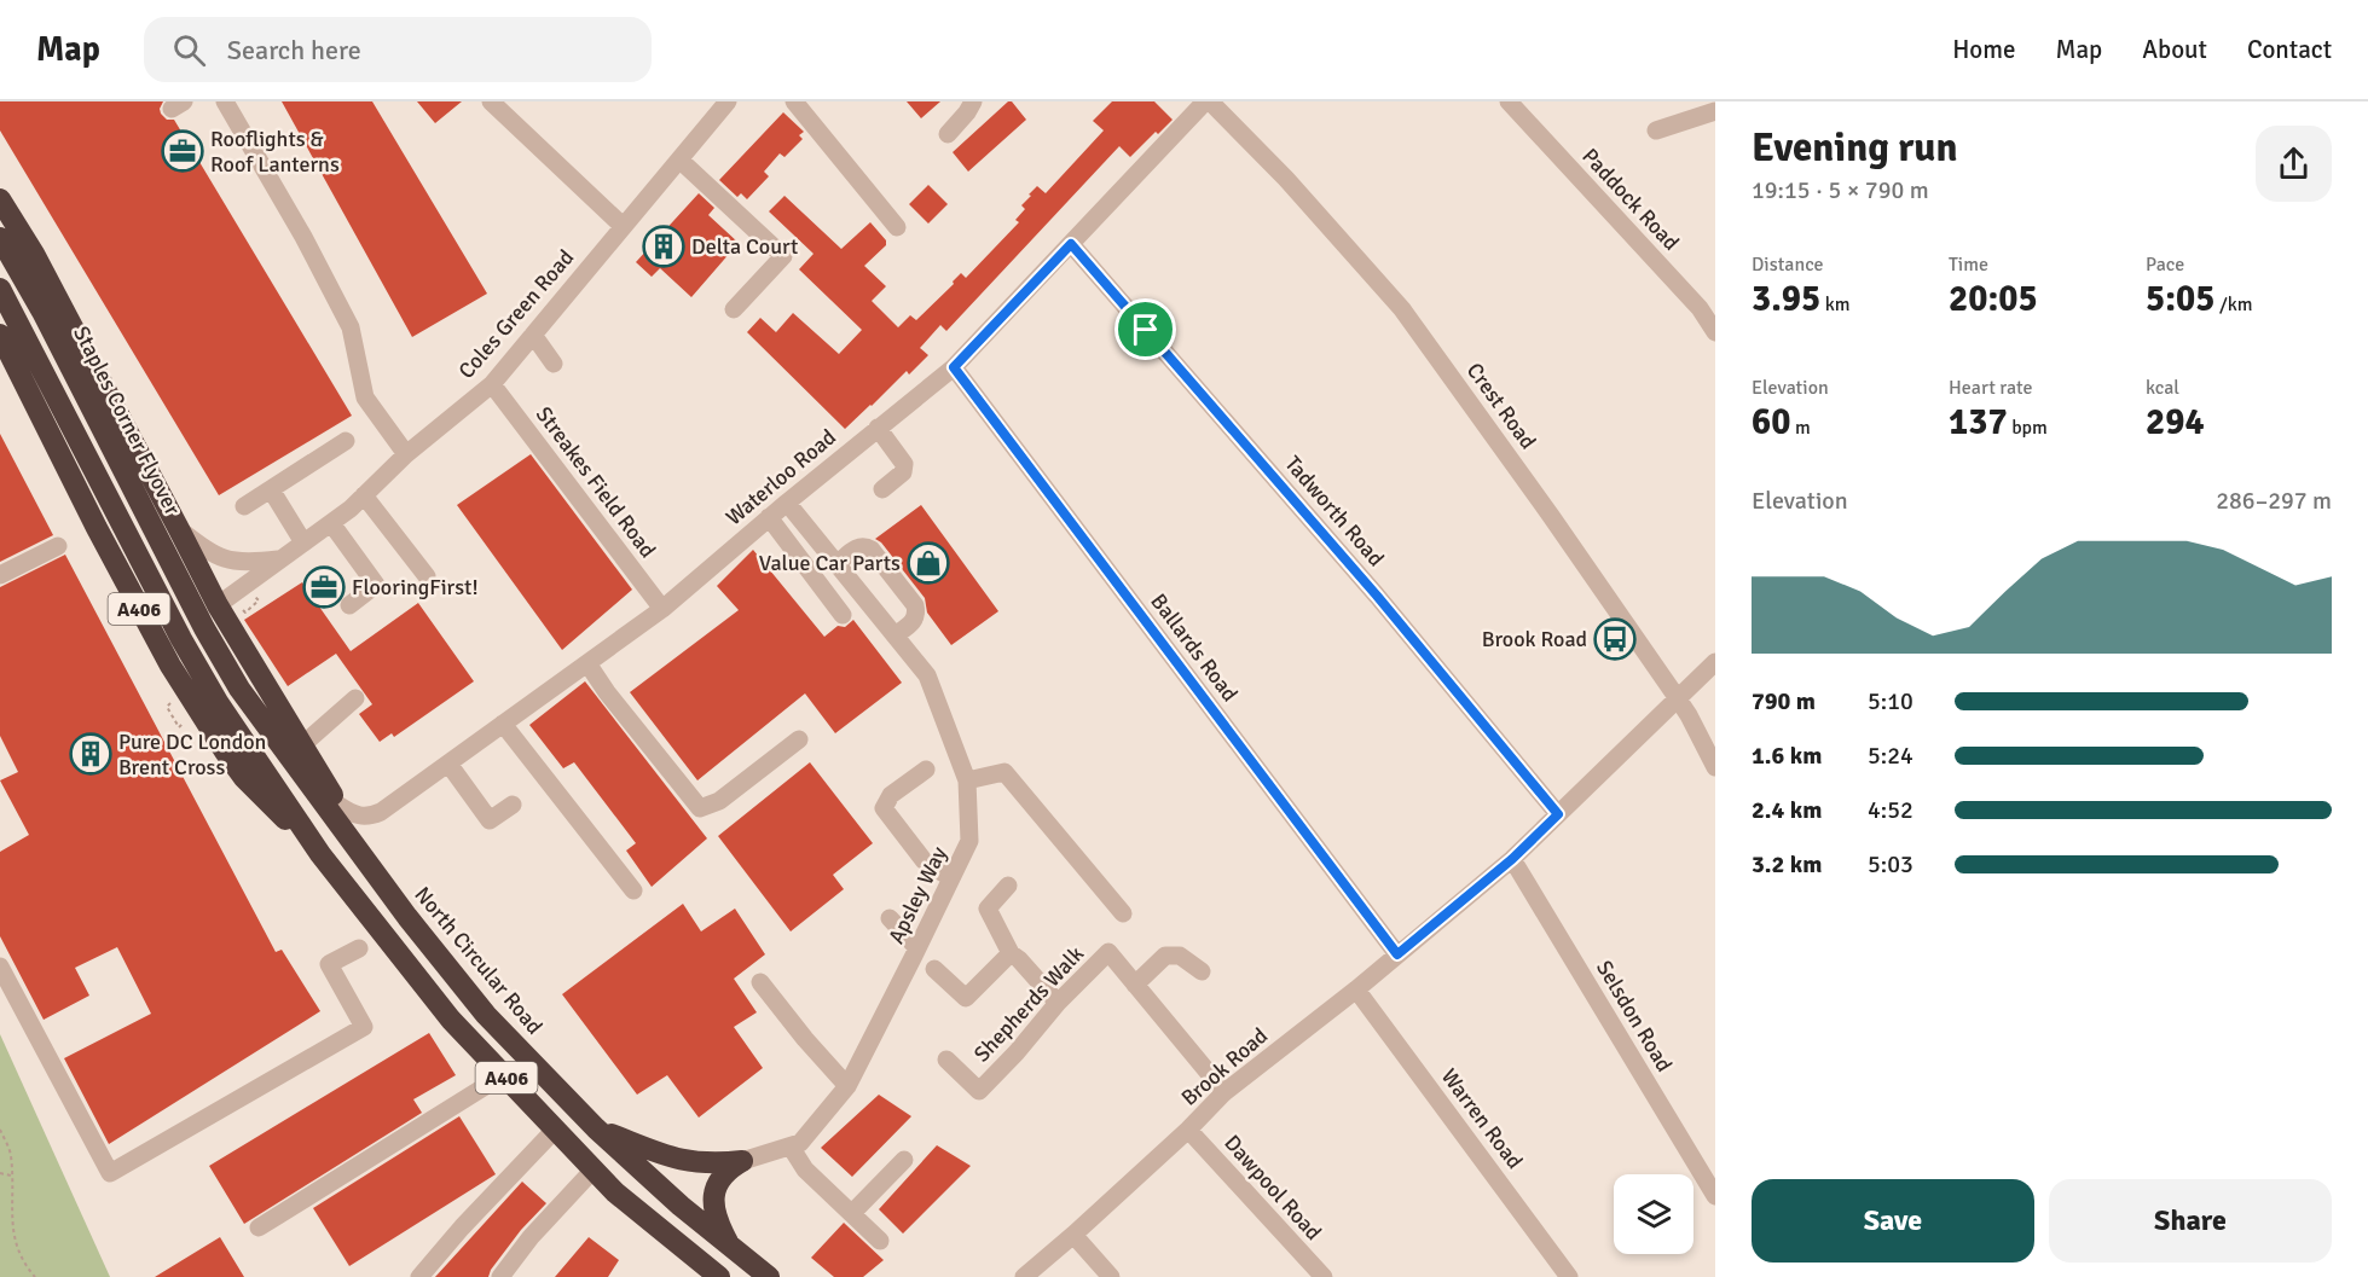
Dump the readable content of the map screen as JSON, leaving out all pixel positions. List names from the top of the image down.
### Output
{
  "streets": {
    "highway": ["Staples Corner Flyover", "A406", "North Circular Road"],
    "street": [
      "Paddock Road",
      "Coles Green Road",
      "Crest Road",
      "Waterloo Road",
      "Streakes Field Road",
      "Tadworth Road",
      "Ballards Road",
      "Apsley Way",
      "Shepherds Walk",
      "Selsdon Road",
      "Brook Road",
      "Warren Road",
      "Dawpool Road"
    ]
  },
  "crossings": [
    ["Coles Green Road", "Streakes Field Road"],
    ["Coles Green Road", "A406"],
    ["Crest Road", "Waterloo Road"],
    ["Crest Road", "Brook Road"],
    ["Staples Corner Flyover", "North Circular Road"],
    ["Waterloo Road", "Streakes Field Road"],
    ["Waterloo Road", "Tadworth Road"],
    ["Waterloo Road", "A406"],
    ["Waterloo Road", "Ballards Road"],
    ["Waterloo Road", "Apsley Way"],
    ["Tadworth Road", "Brook Road"],
    ["A406", "North Circular Road"],
    ["Ballards Road", "Brook Road"],
    ["Shepherds Walk", "Brook Road"],
    ["Selsdon Road", "Brook Road"],
    ["Brook Road", "Warren Road"],
    ["Brook Road", "Dawpool Road"]
  ],
  "places": {
    "office": ["Rooflights & Roof Lanterns", "FlooringFirst!"],
    "building": ["Delta Court", "Pure DC London Brent Cross"],
    "shop": ["Value Car Parts"],
    "bus stop": ["Brook Road"]
  },
  "page": {
    "header": "Map",
    "search": "Search here",
    "nav": [
      "Home",
      "Map",
      "About",
      "Contact"
    ],
    "heading": ["Evening run", "19:15 · 5 × 790 m"],
    "stats": [
      ["Distance", "3.95 km"],
      ["Time", "20:05"],
      ["Pace", "5:05 /km"],
      ["Elevation", "60 m"],
      ["Heart rate", "137 bpm"],
      ["kcal", "294"]
    ],
    "chart": ["Elevation", "286–297 m"],
    "list": [
      {
        "name": "790 m",
        "note": "5:10"
      },
      {
        "name": "1.6 km",
        "note": "5:24"
      },
      {
        "name": "2.4 km",
        "note": "4:52"
      },
      {
        "name": "3.2 km",
        "note": "5:03"
      }
    ],
    "buttons": ["Save", "Share"]
  }
}
